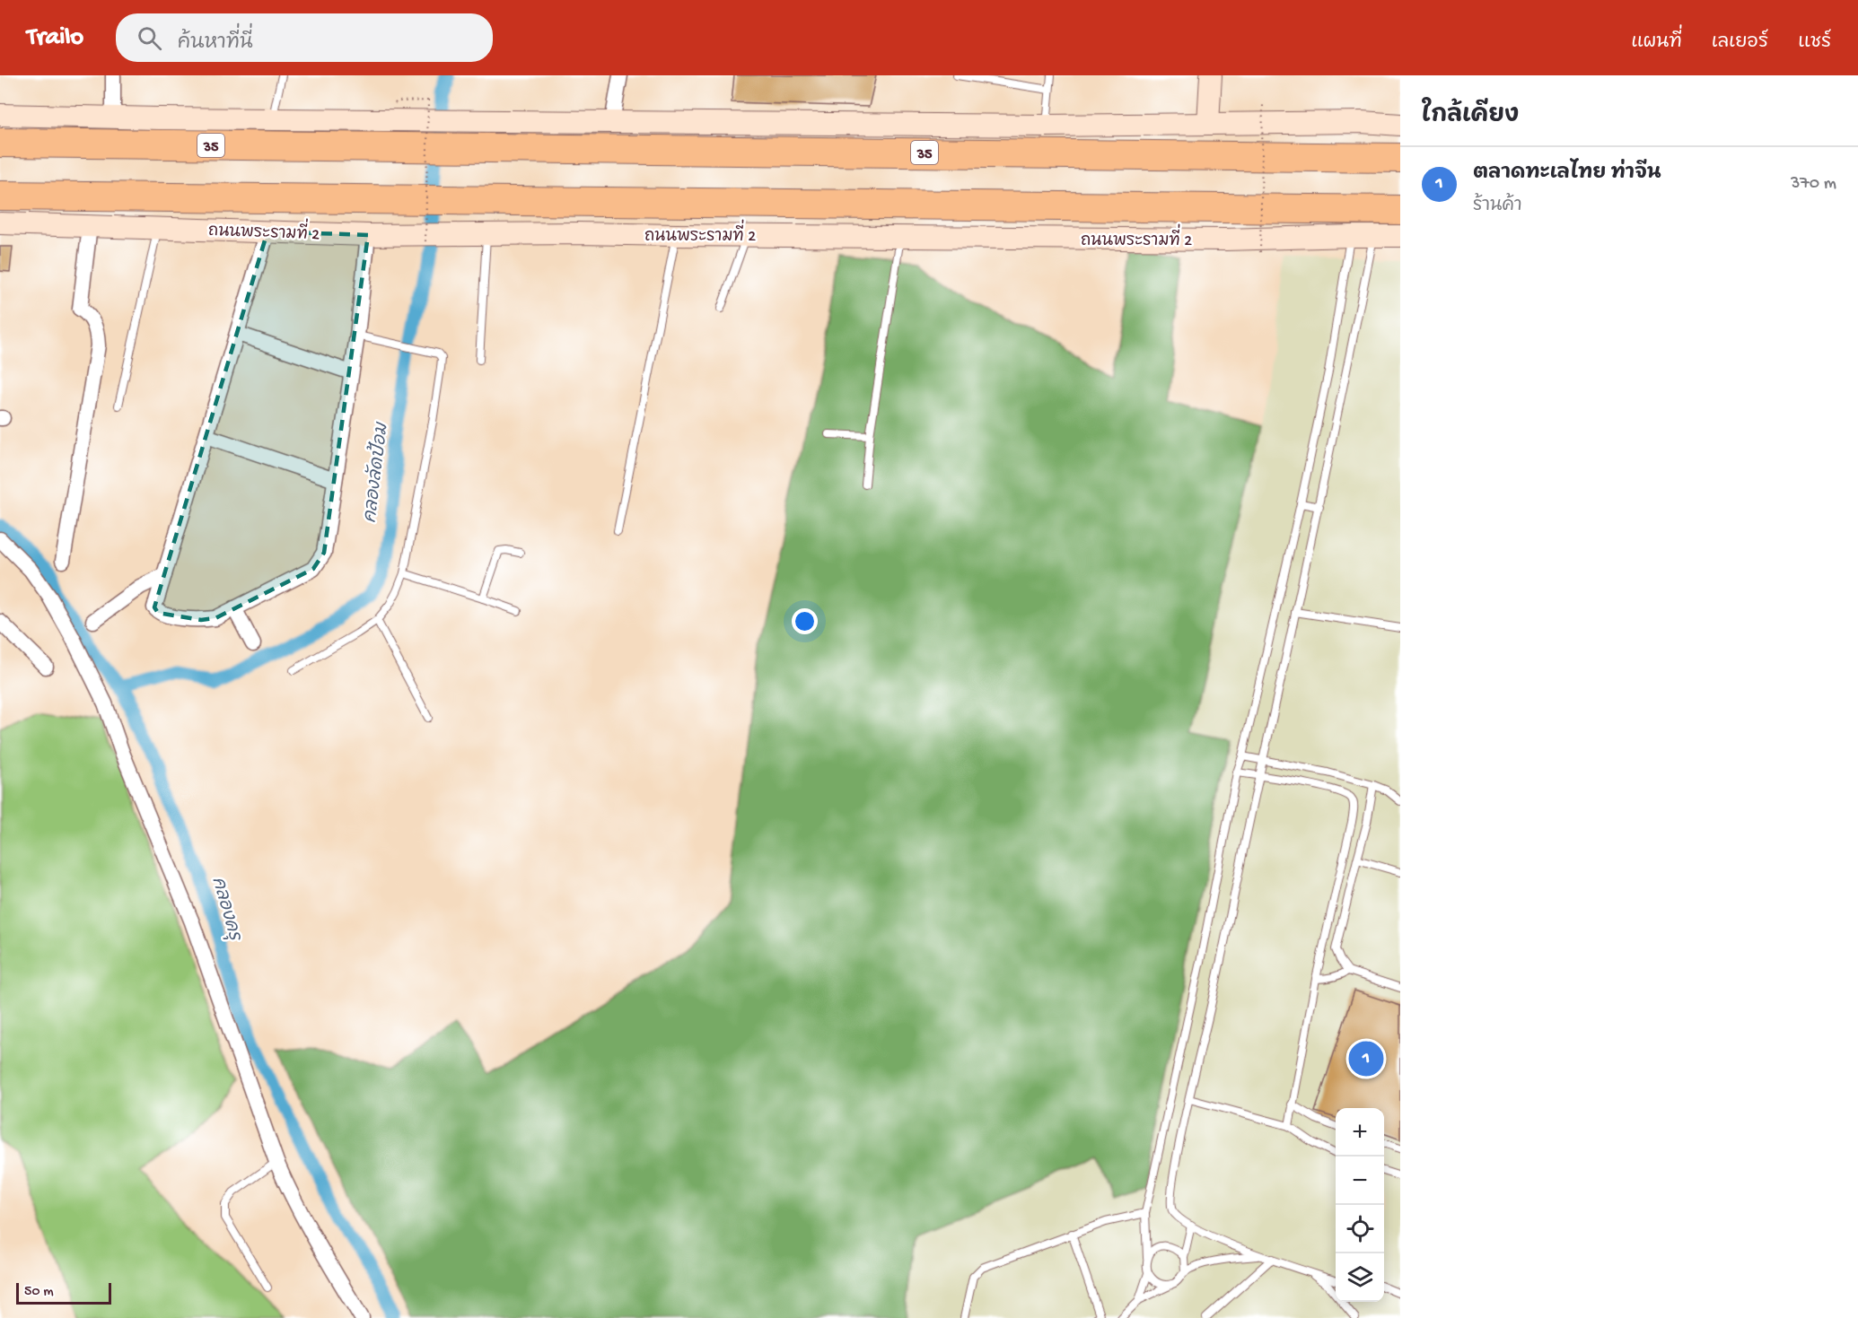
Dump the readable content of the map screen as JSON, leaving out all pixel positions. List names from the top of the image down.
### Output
{
  "streets": {
    "highway": ["35", "ถนนพระรามที่ 2"]
  },
  "water": ["คลองลัดป้อม", "คลองครุ"],
  "scale_bar": "50 m",
  "page": {
    "header": "Trailo",
    "search": "ค้นหาที่นี่",
    "nav": ["แผนที่", "เลเยอร์", "แชร์"],
    "heading": "ใกล้เคียง",
    "list": [
      {
        "mark": "1",
        "name": "ตลาดทะเลไทย ท่าจีน",
        "note": "ร้านค้า",
        "value": "370 m"
      }
    ],
    "pins": "1",
    "map_buttons": ["+", "−"],
    "scale": "50 m"
  }
}
